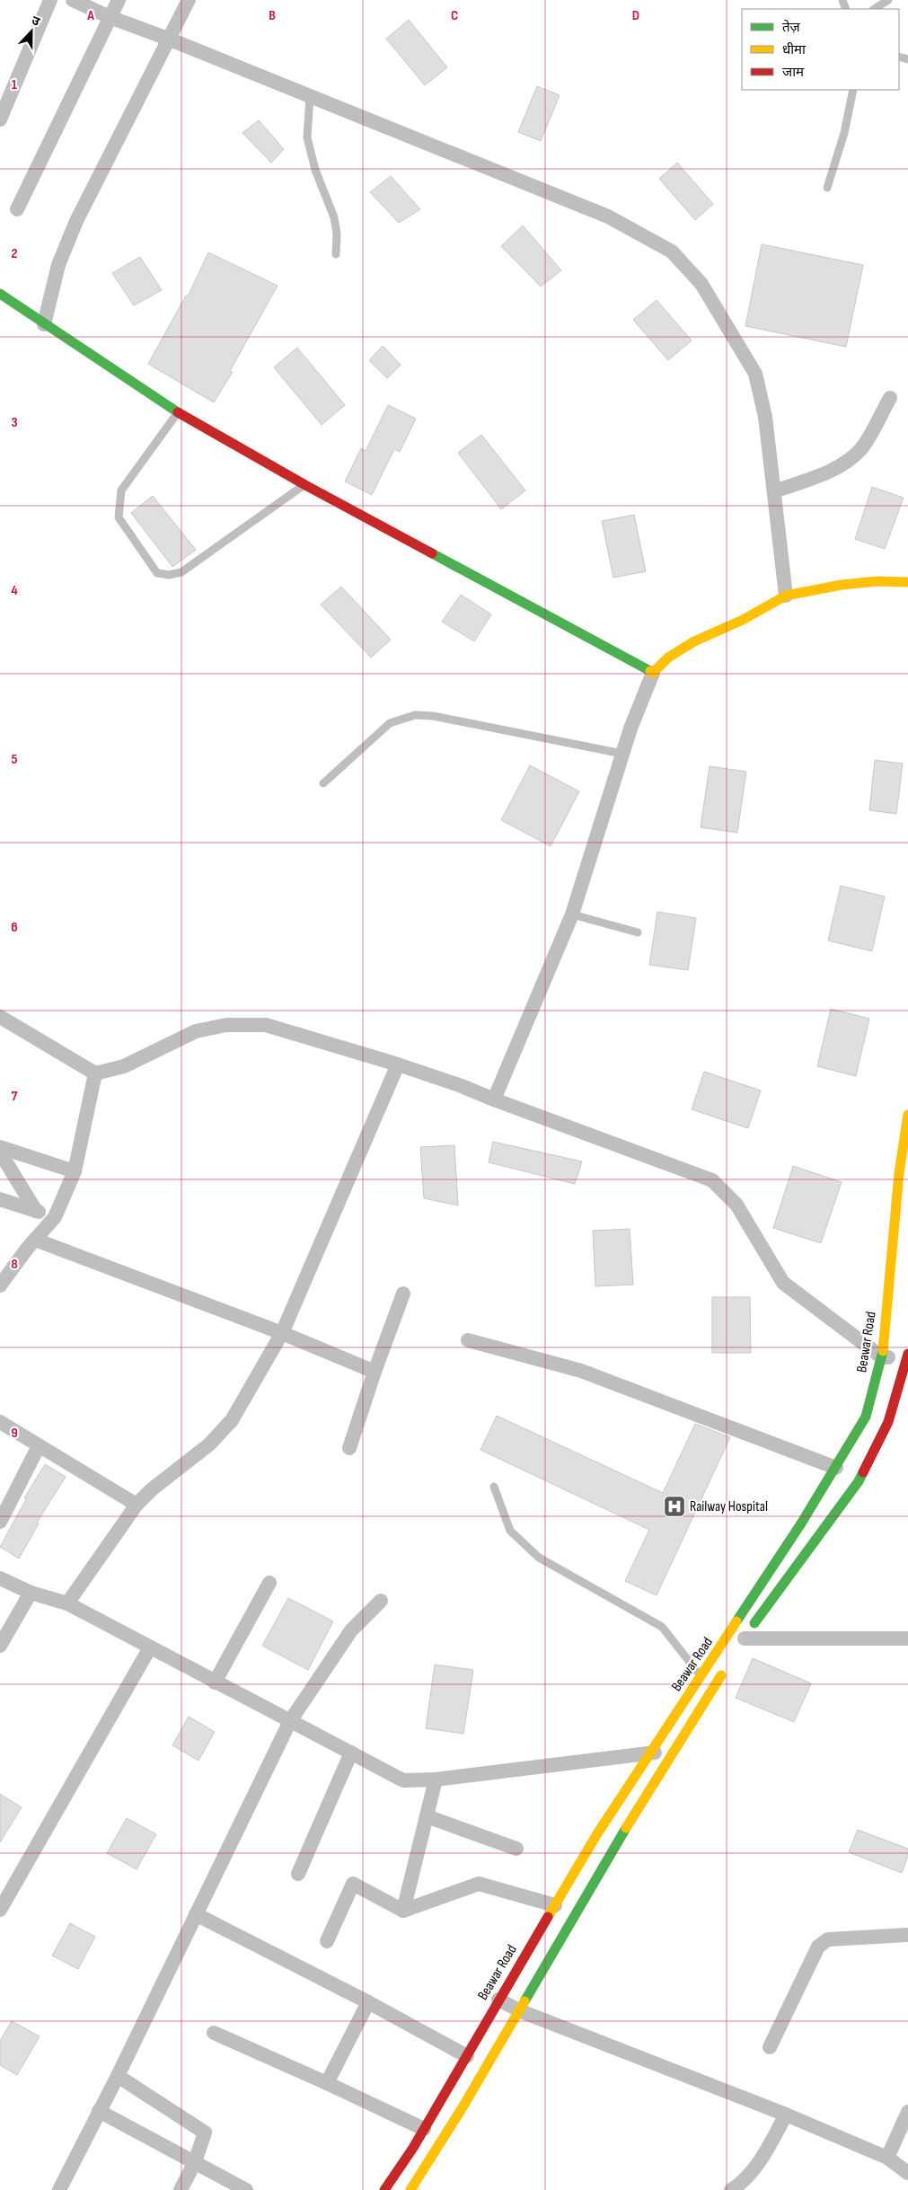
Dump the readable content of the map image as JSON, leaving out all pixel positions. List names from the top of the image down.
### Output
{
  "streets": {
    "main road": ["Beawar Road"]
  },
  "places": {
    "hospital": ["Railway Hospital"]
  },
  "legend": ["तेज़", "धीमा", "जाम"],
  "north": "top",
  "grid": {
    "columns": [
      "A",
      "B",
      "C",
      "D"
    ],
    "rows": [
      "1",
      "2",
      "3",
      "4",
      "5",
      "6",
      "7",
      "8",
      "9"
    ]
  }
}
